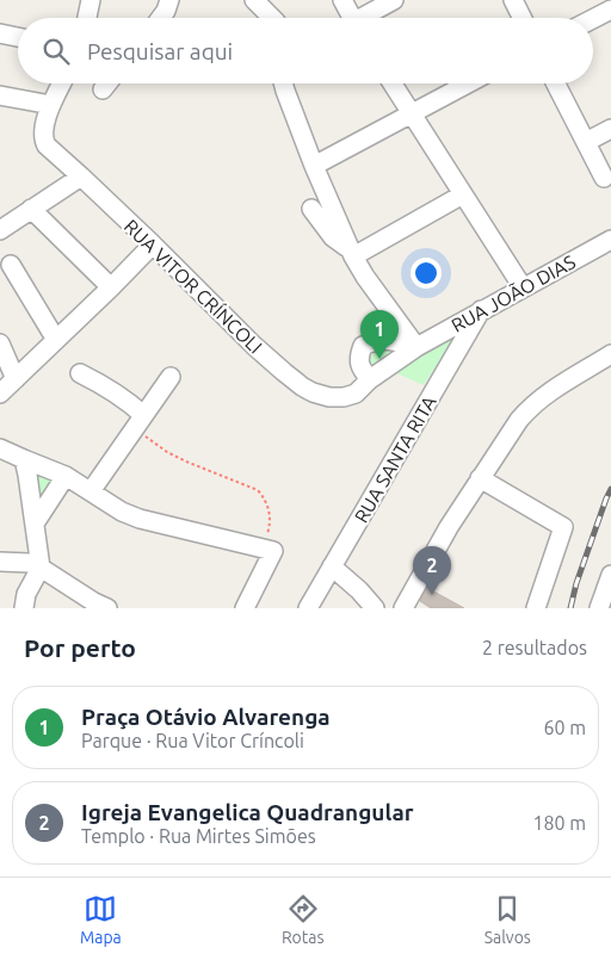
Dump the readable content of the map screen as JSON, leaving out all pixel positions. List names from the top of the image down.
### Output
{
  "streets": {
    "street": ["RUA VITOR CRÍNCOLI", "RUA JOÃO DIAS", "RUA SANTA RITA"]
  },
  "crossings": [
    ["RUA VITOR CRÍNCOLI", "RUA JOÃO DIAS"],
    ["RUA JOÃO DIAS", "RUA SANTA RITA"]
  ],
  "page": {
    "search": "Pesquisar aqui",
    "pins": ["1", "2"],
    "heading": ["Por perto", "2 resultados"],
    "list": [
      {
        "mark": "1",
        "name": "Praça Otávio Alvarenga",
        "note": "Parque · Rua Vitor Críncoli",
        "value": "60 m"
      },
      {
        "mark": "2",
        "name": "Igreja Evangelica Quadrangular",
        "note": "Templo · Rua Mirtes Simões",
        "value": "180 m"
      }
    ],
    "nav": ["Mapa", "Rotas", "Salvos"]
  }
}
